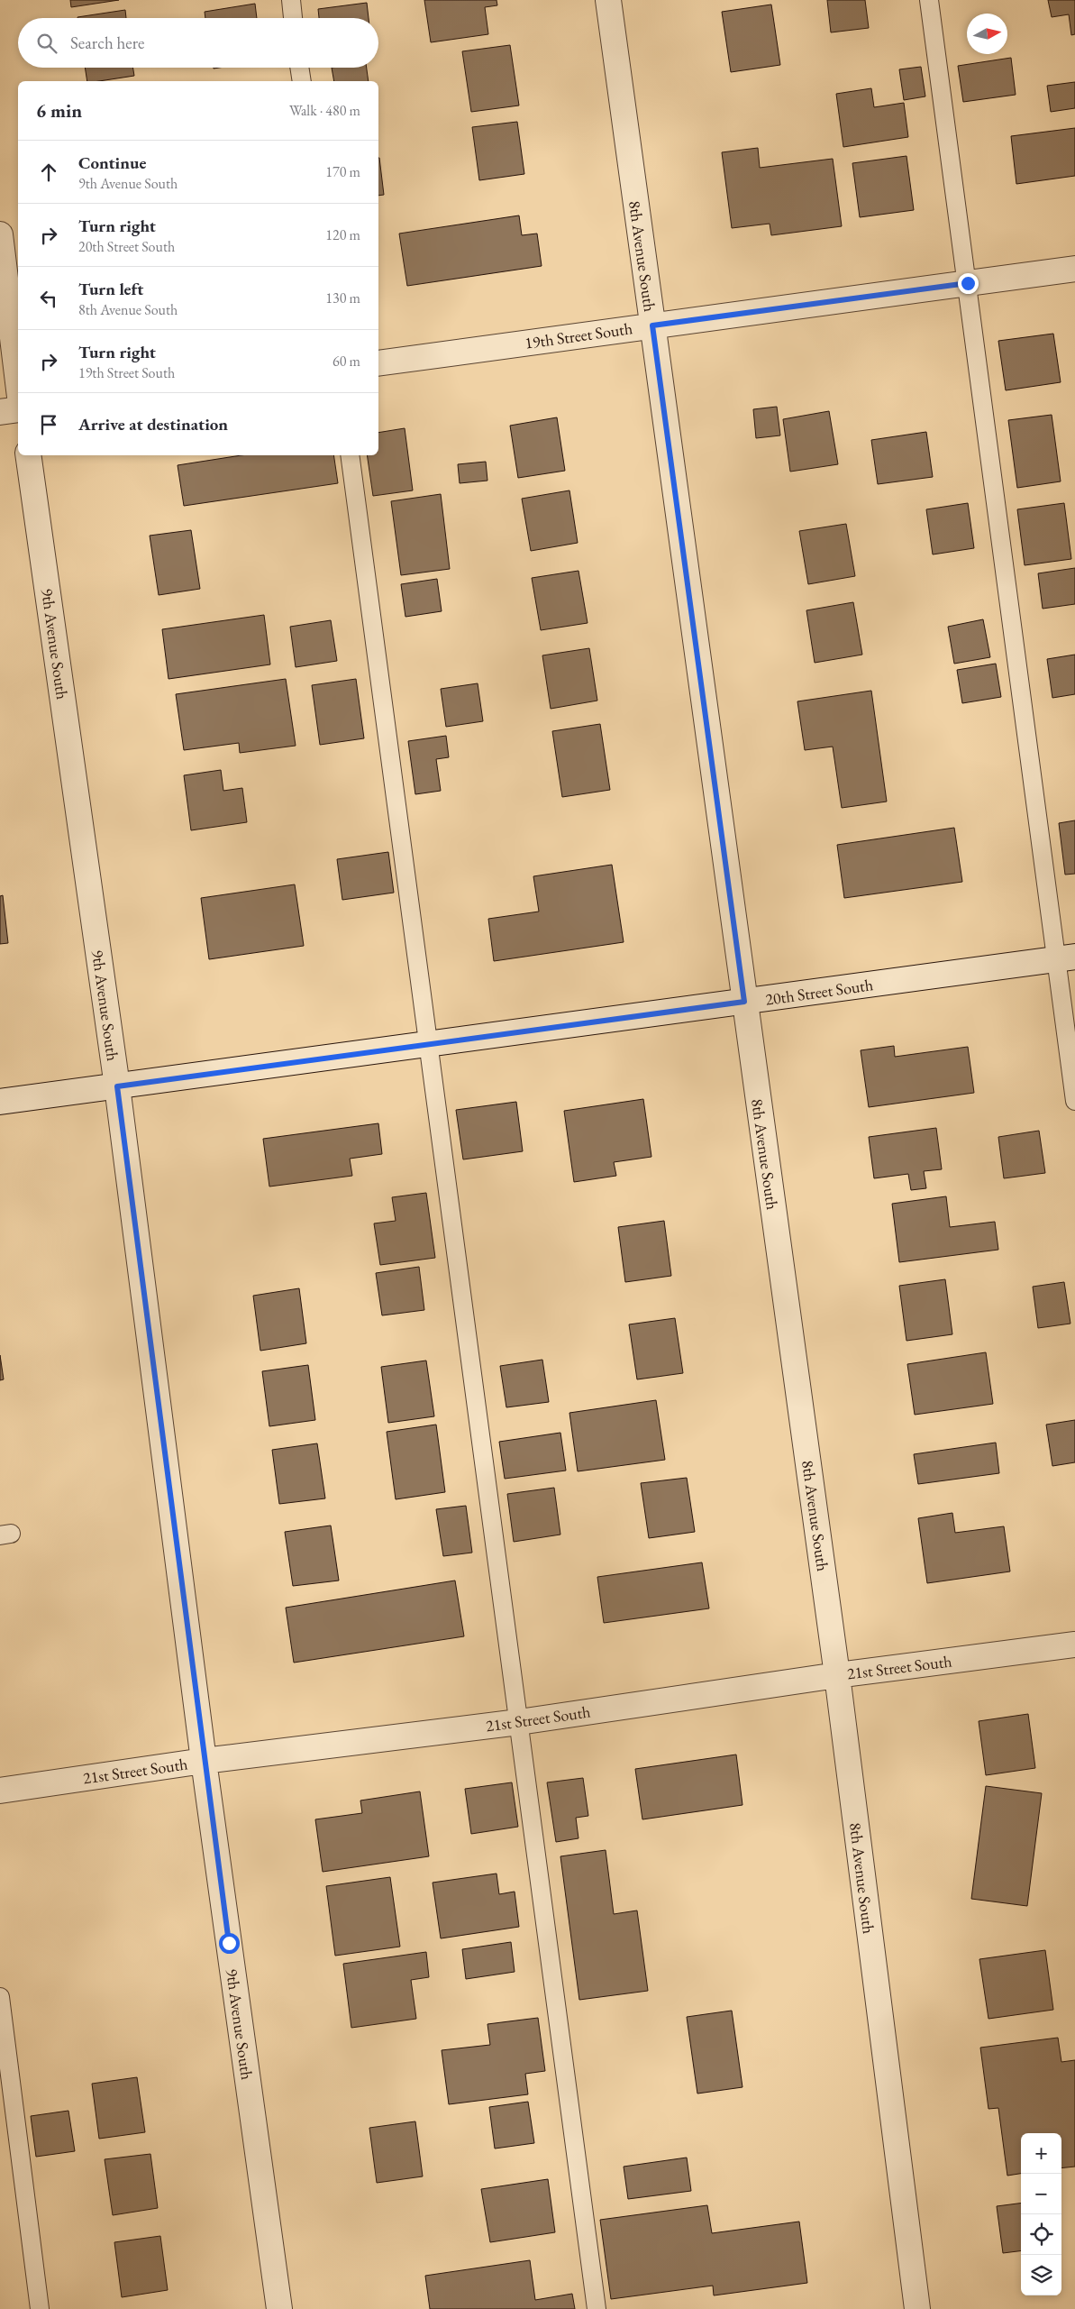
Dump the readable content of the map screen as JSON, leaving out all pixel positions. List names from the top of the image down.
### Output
{
  "streets": {
    "street": [
      "8th Avenue South",
      "19th Street South",
      "9th Avenue South",
      "20th Street South",
      "21st Street South"
    ]
  },
  "crossings": [
    ["8th Avenue South", "19th Street South"],
    ["8th Avenue South", "20th Street South"],
    ["8th Avenue South", "21st Street South"],
    ["9th Avenue South", "20th Street South"],
    ["9th Avenue South", "21st Street South"]
  ],
  "north": "right",
  "page": {
    "search": "Search here",
    "heading": ["6 min", "Walk · 480 m"],
    "list": [
      ["Continue", "9th Avenue South", "170 m"],
      ["Turn right", "20th Street South", "120 m"],
      ["Turn left", "8th Avenue South", "130 m"],
      ["Turn right", "19th Street South", "60 m"],
      "Arrive at destination"
    ],
    "map_buttons": ["+", "−"]
  }
}
